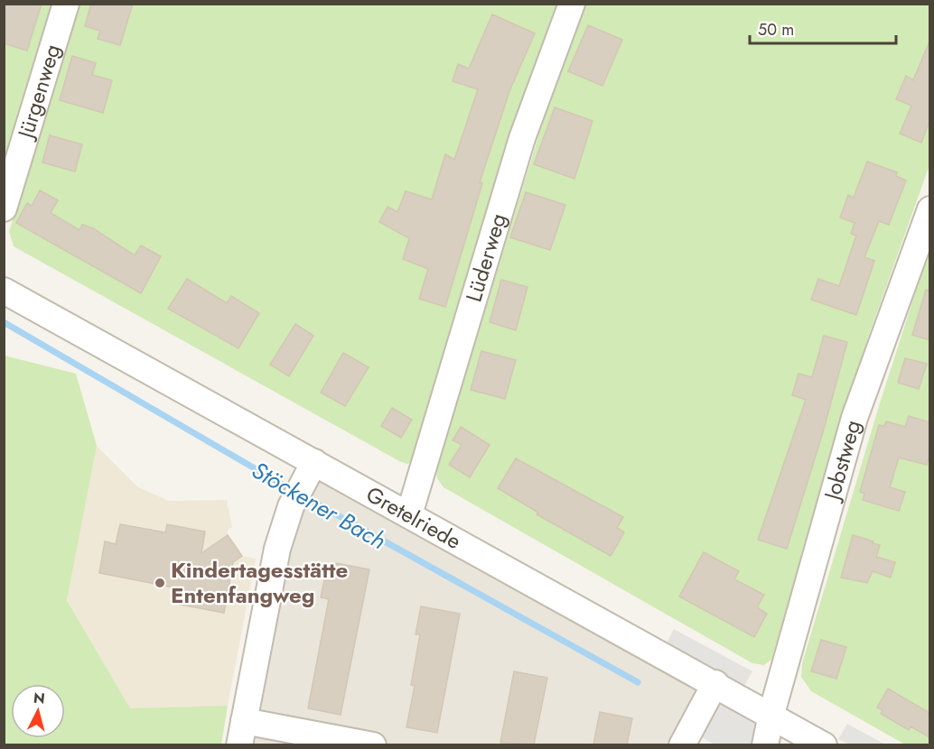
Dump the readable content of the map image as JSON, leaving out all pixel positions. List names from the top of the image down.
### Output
{
  "streets": {
    "street": [
      "Jürgenweg",
      "Lüderweg",
      "Jobstweg",
      "Gretelriede"
    ]
  },
  "crossings": [
    ["Lüderweg", "Gretelriede"],
    ["Jobstweg", "Gretelriede"]
  ],
  "water": ["Stöckener Bach"],
  "places": ["Kindertagesstätte Entenfangweg"],
  "scale_bar": "50 m",
  "north": "top"
}
